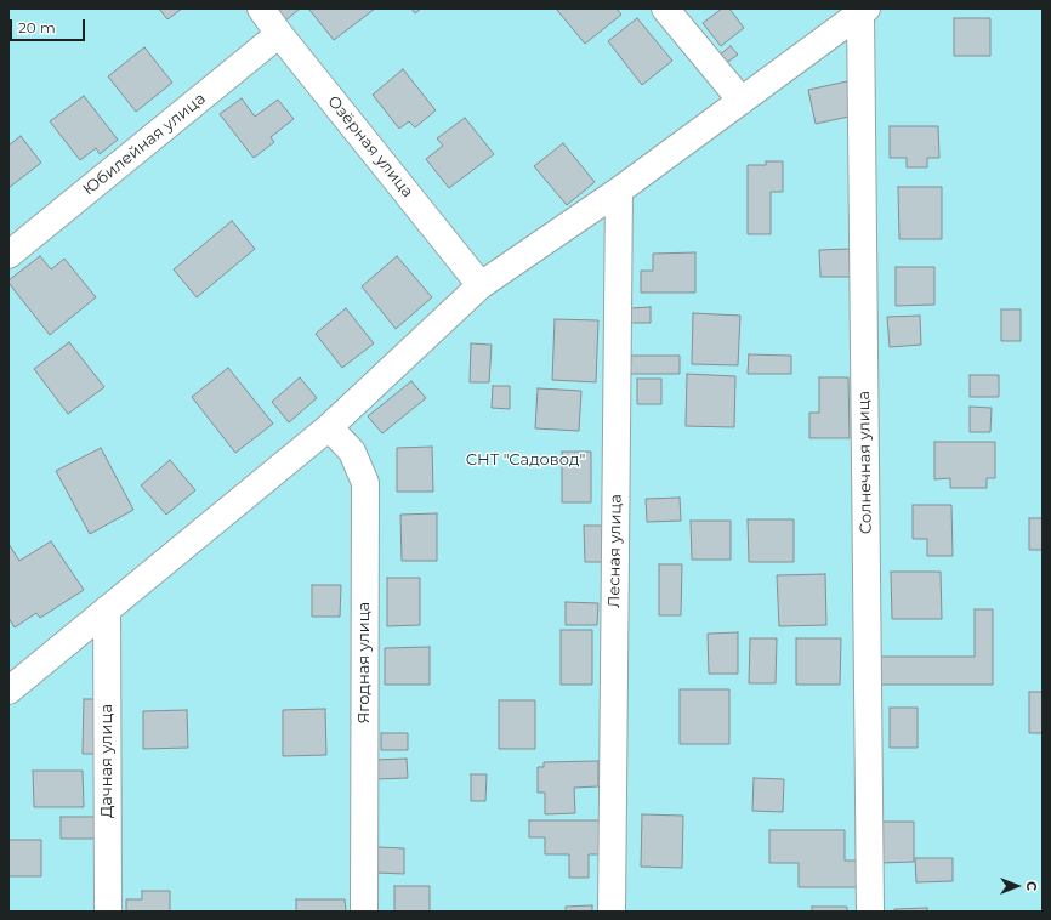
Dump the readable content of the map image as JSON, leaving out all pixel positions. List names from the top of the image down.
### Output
{
  "streets": {
    "street": [
      "Юбилейная улица",
      "Озёрная улица",
      "Солнечная улица",
      "Лесная улица",
      "Ягодная улица",
      "Дачная улица"
    ]
  },
  "crossings": [
    ["Юбилейная улица", "Озёрная улица"]
  ],
  "parks": ["СНТ \"Садовод\""],
  "scale_bar": "20 m",
  "north": "right"
}
